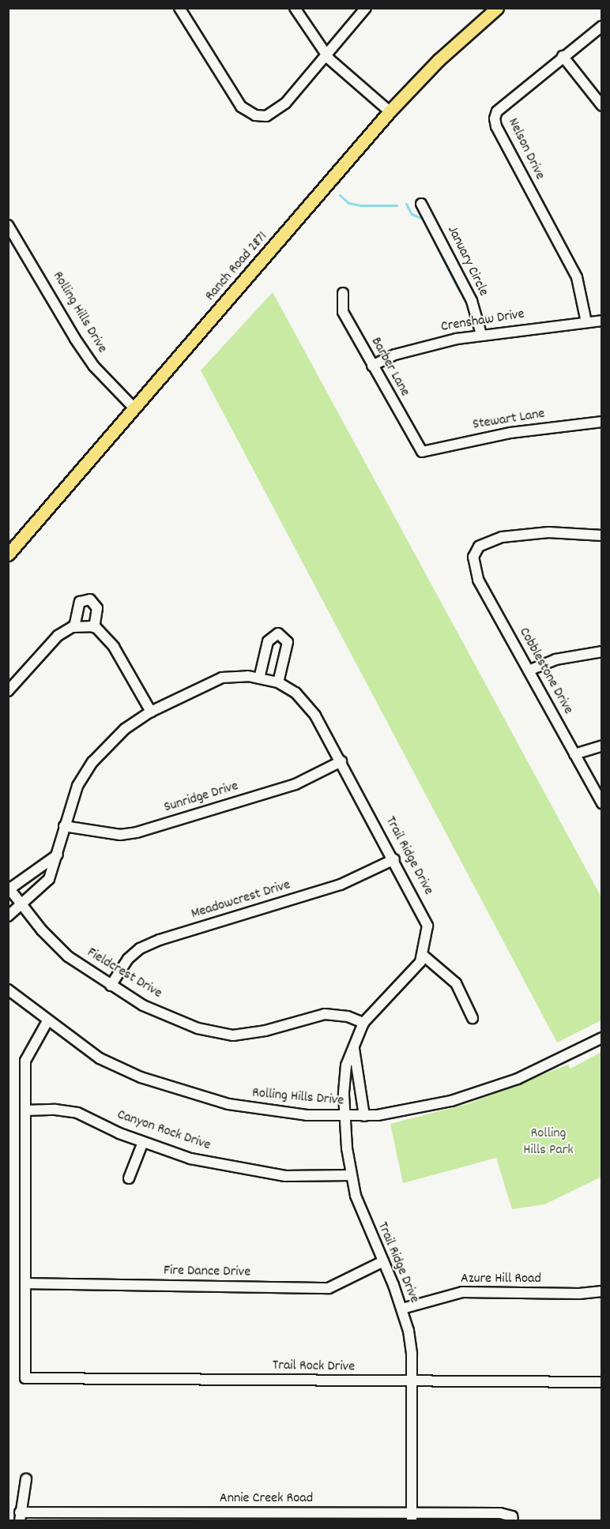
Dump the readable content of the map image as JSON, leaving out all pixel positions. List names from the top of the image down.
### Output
{
  "streets": {
    "main road": ["Ranch Road 2871"],
    "street": [
      "Nelson Drive",
      "January Circle",
      "Rolling Hills Drive",
      "Crenshaw Drive",
      "Barber Lane",
      "Stewart Lane",
      "Cobblestone Drive",
      "Sunridge Drive",
      "Trail Ridge Drive",
      "Meadowcrest Drive",
      "Fieldcrest Drive",
      "Canyon Rock Drive",
      "Fire Dance Drive",
      "Azure Hill Road",
      "Trail Rock Drive",
      "Annie Creek Road"
    ]
  },
  "crossings": [
    ["Nelson Drive", "Crenshaw Drive"],
    ["January Circle", "Crenshaw Drive"],
    ["Ranch Road 2871", "Rolling Hills Drive"],
    ["Rolling Hills Drive", "Trail Ridge Drive"],
    ["Crenshaw Drive", "Barber Lane"],
    ["Barber Lane", "Stewart Lane"],
    ["Sunridge Drive", "Trail Ridge Drive"],
    ["Trail Ridge Drive", "Meadowcrest Drive"],
    ["Trail Ridge Drive", "Fieldcrest Drive"],
    ["Trail Ridge Drive", "Canyon Rock Drive"],
    ["Trail Ridge Drive", "Fire Dance Drive"],
    ["Trail Ridge Drive", "Azure Hill Road"],
    ["Trail Ridge Drive", "Trail Rock Drive"],
    ["Trail Ridge Drive", "Annie Creek Road"],
    ["Meadowcrest Drive", "Fieldcrest Drive"],
    ["Fire Dance Drive", "Trail Rock Drive"]
  ],
  "parks": ["Rolling Hills Park"]
}
